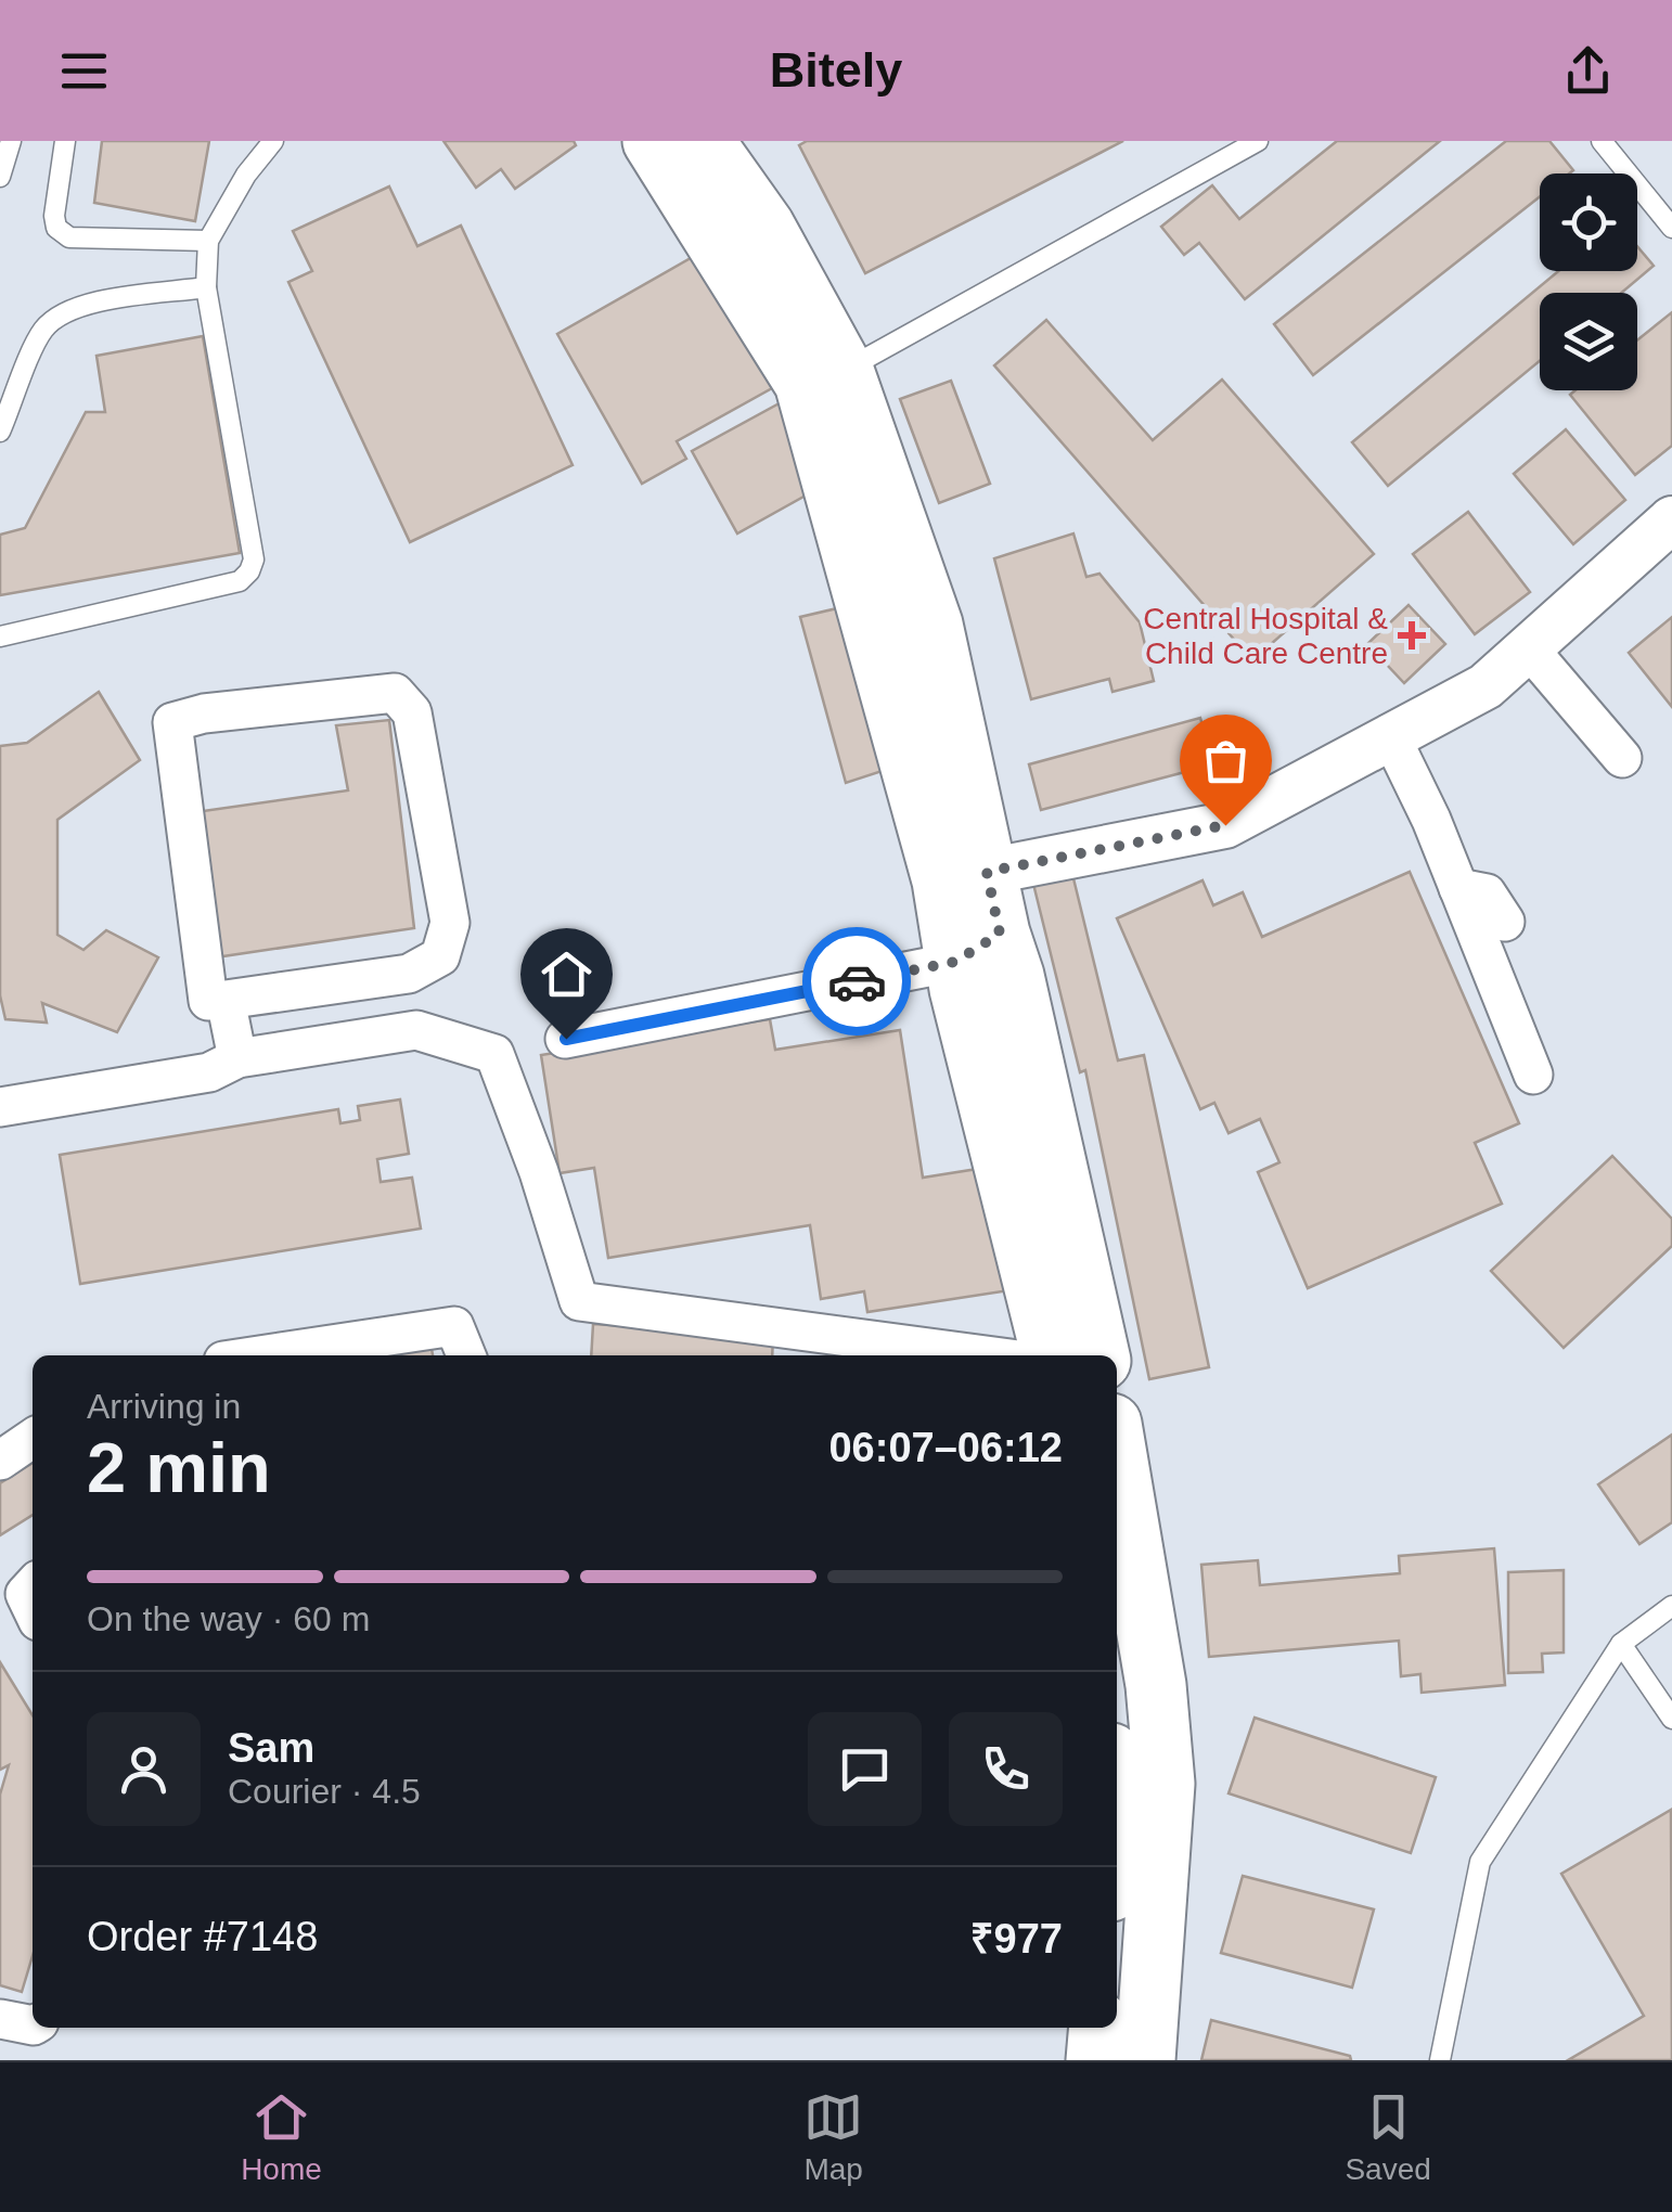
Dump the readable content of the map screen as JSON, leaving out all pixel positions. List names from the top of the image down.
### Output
{
  "places": {
    "health": ["Central Hospital & Child Care Centre"]
  },
  "page": {
    "header": "Bitely",
    "heading": ["2 min", "Arriving in", "06:07–06:12"],
    "panel": [
      "Sam",
      "Courier · 4.5",
      "Order #7148",
      "₹977"
    ],
    "bar": "On the way · 60 m",
    "tabs": ["Home", "Map", "Saved"]
  }
}
